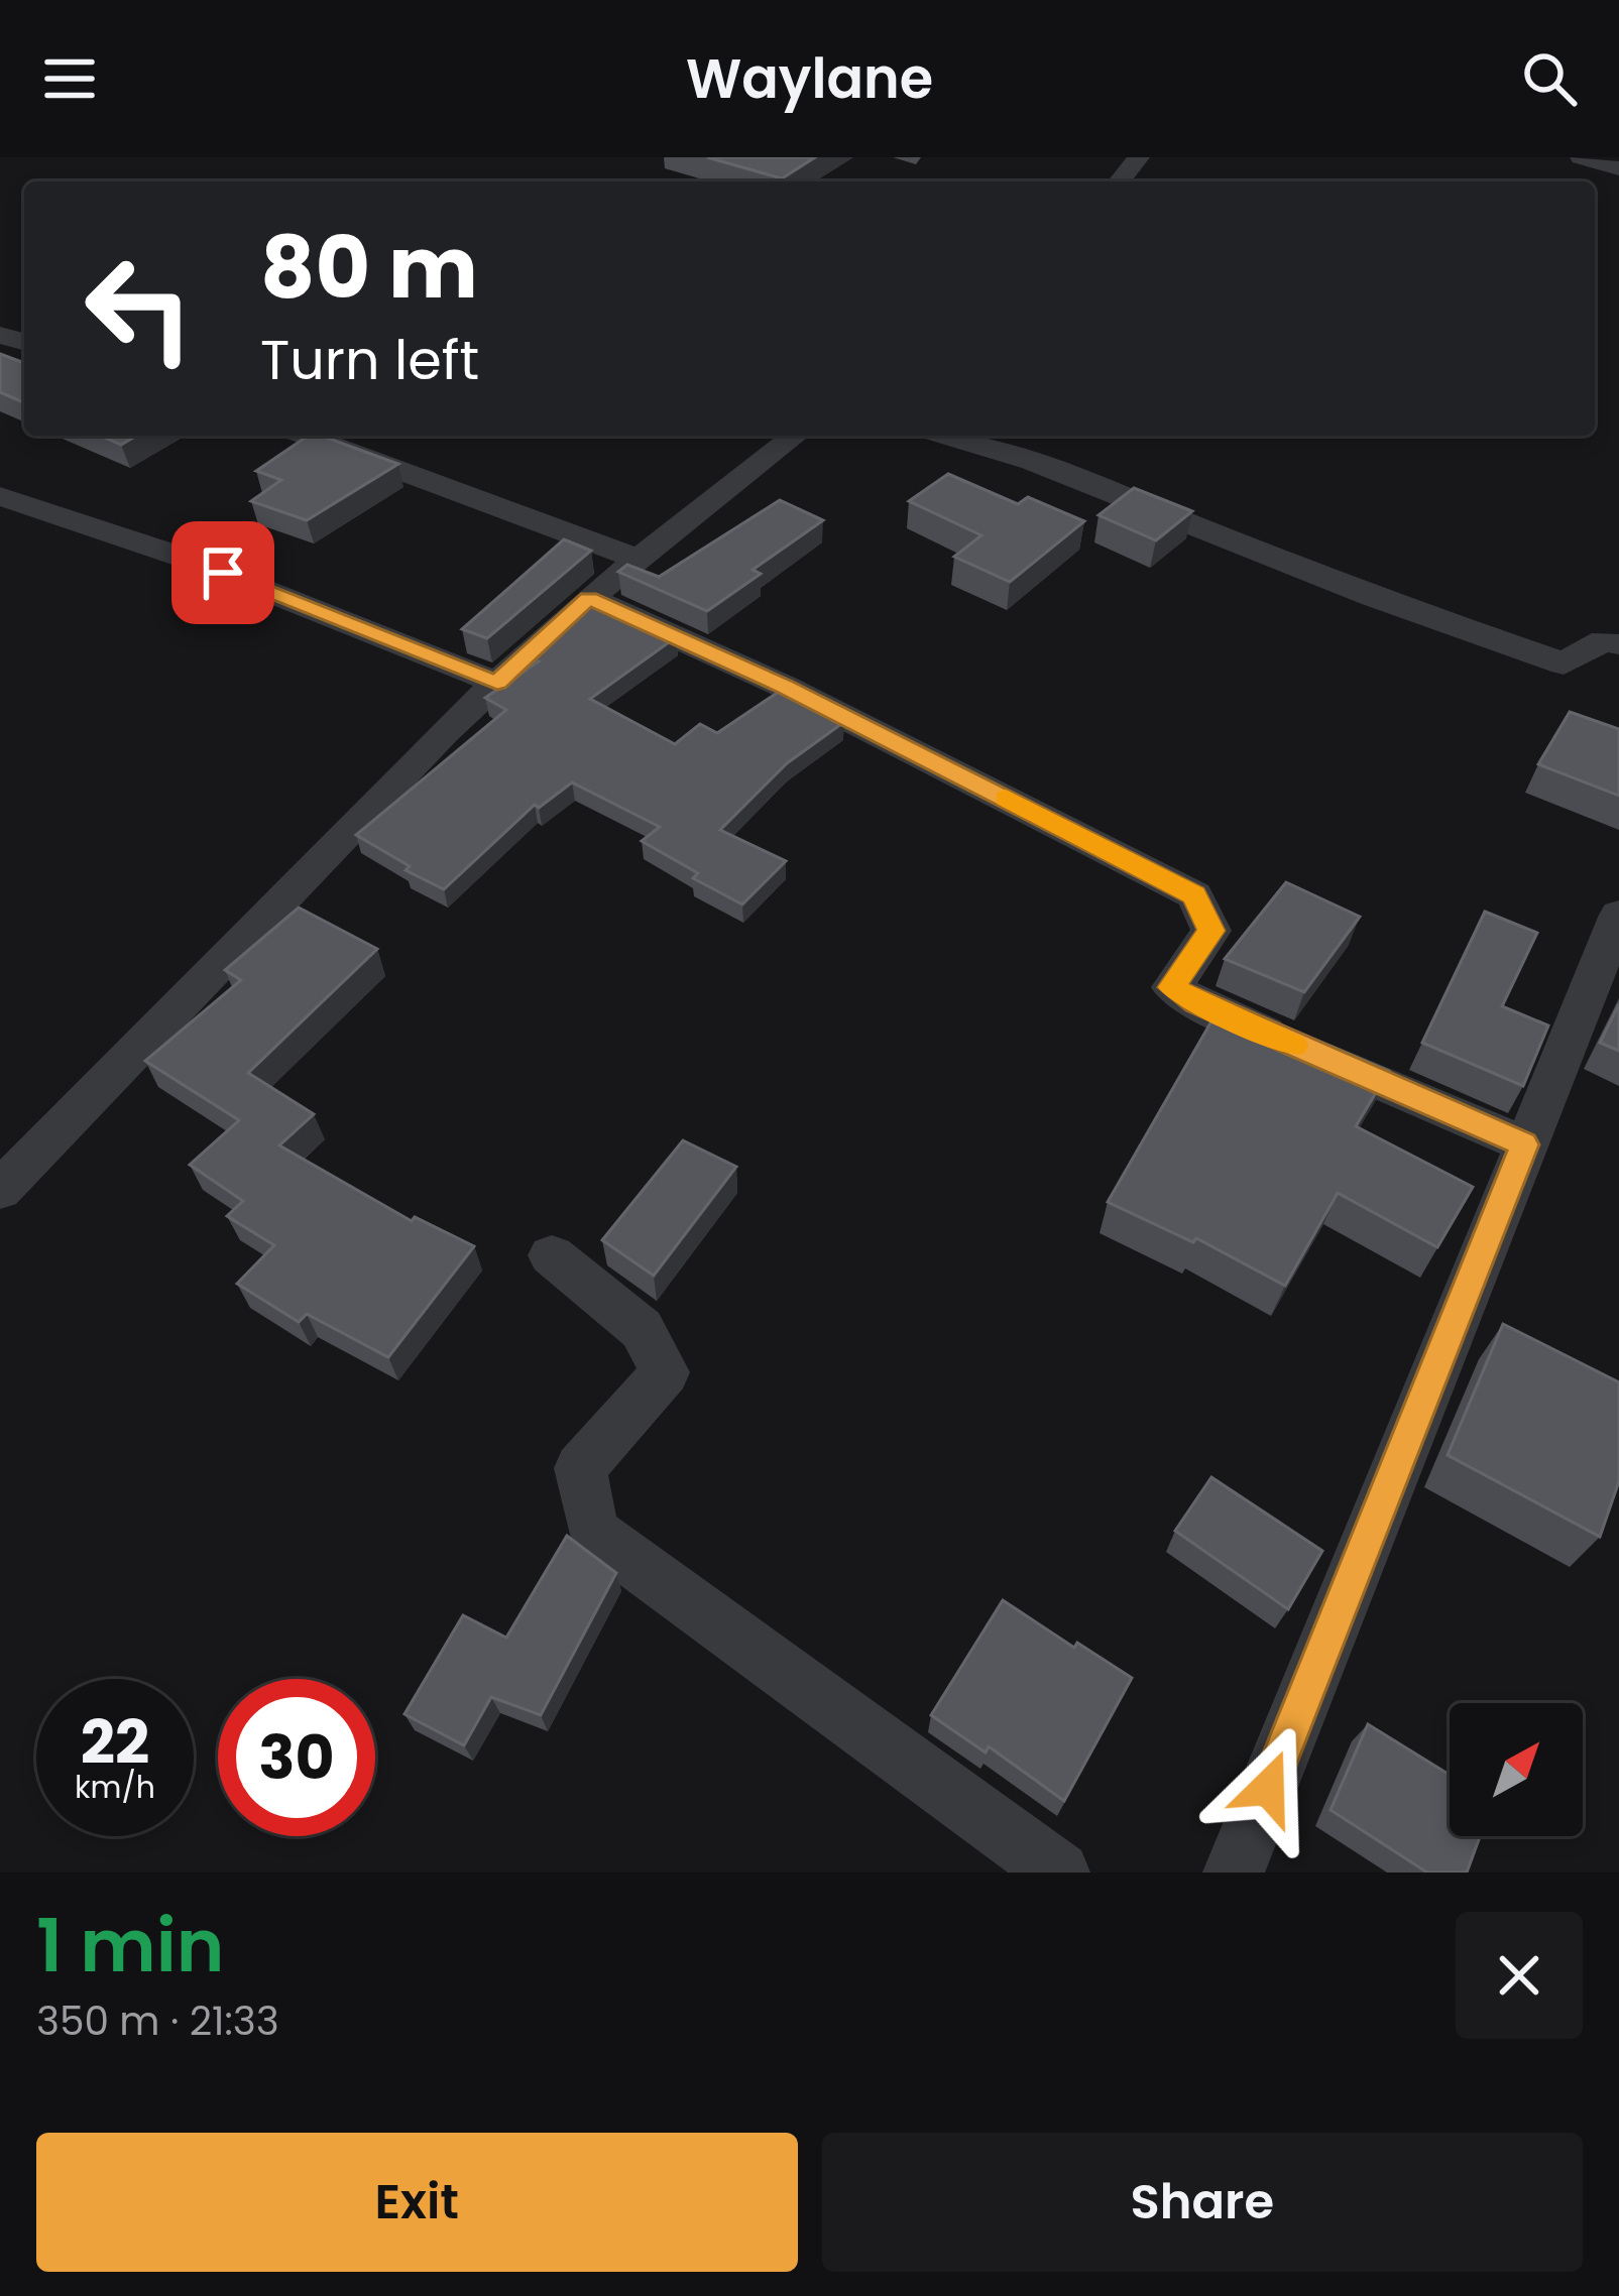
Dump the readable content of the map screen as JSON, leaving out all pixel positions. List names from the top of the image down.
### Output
{
  "north": "top right",
  "page": {
    "header": "Waylane",
    "turn": ["80 m", "Turn left"],
    "speed": "22 km/h",
    "limit": "30",
    "heading": ["1 min", "350 m · 21:33"],
    "buttons": ["Exit", "Share"]
  }
}
